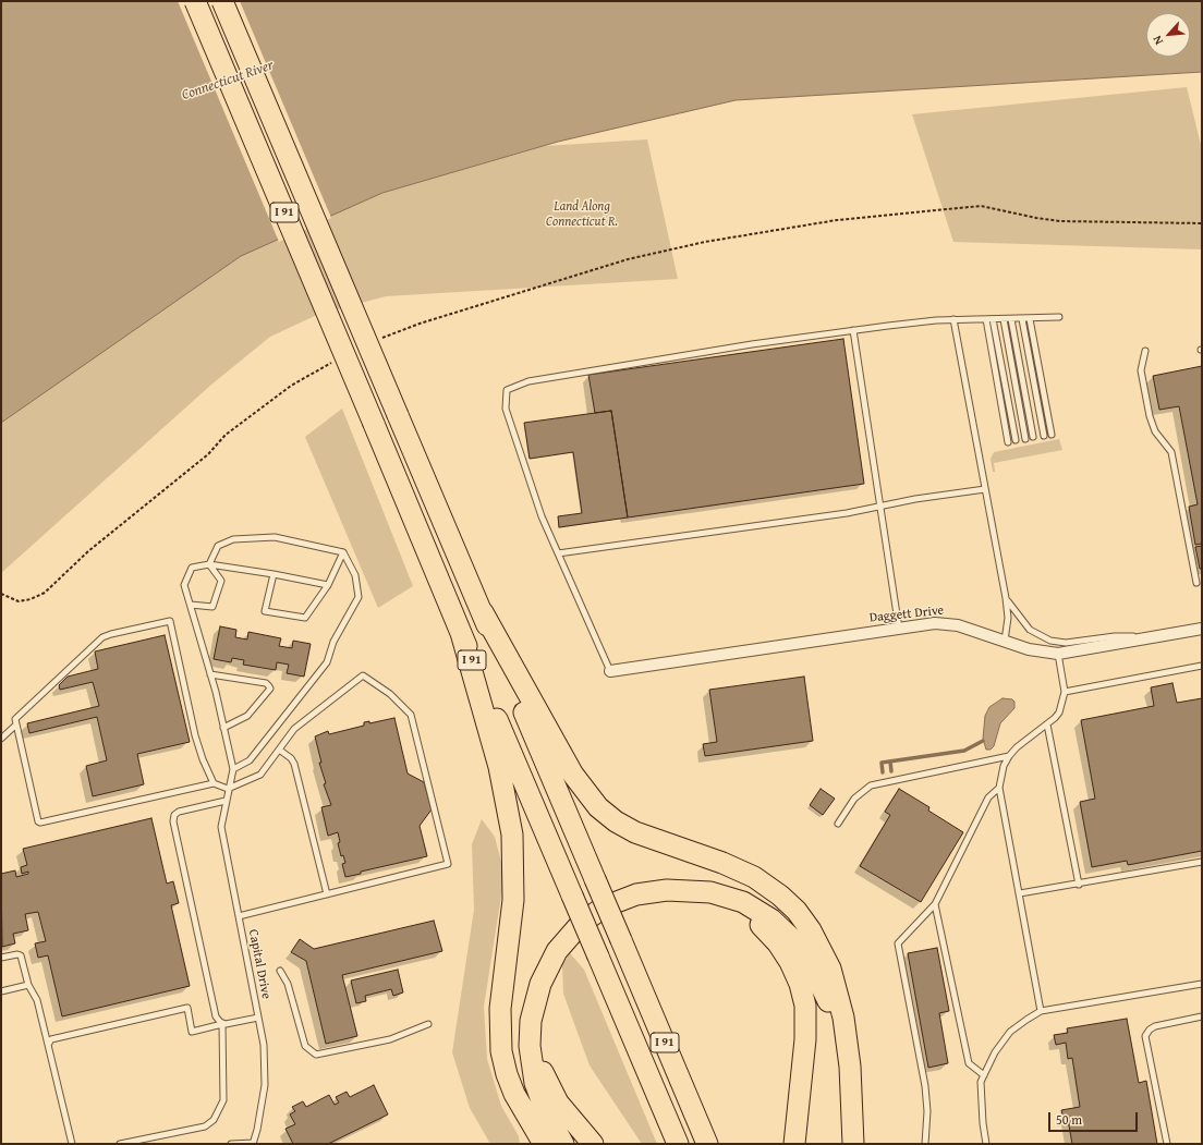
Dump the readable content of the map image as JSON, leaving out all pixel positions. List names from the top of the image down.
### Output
{
  "streets": {
    "highway": ["I 91"],
    "street": ["Daggett Drive"],
    "lane": ["Capital Drive"]
  },
  "water": ["Connecticut River"],
  "parks": ["Land Along Connecticut R."],
  "scale_bar": "50 m",
  "north": "bottom left"
}
